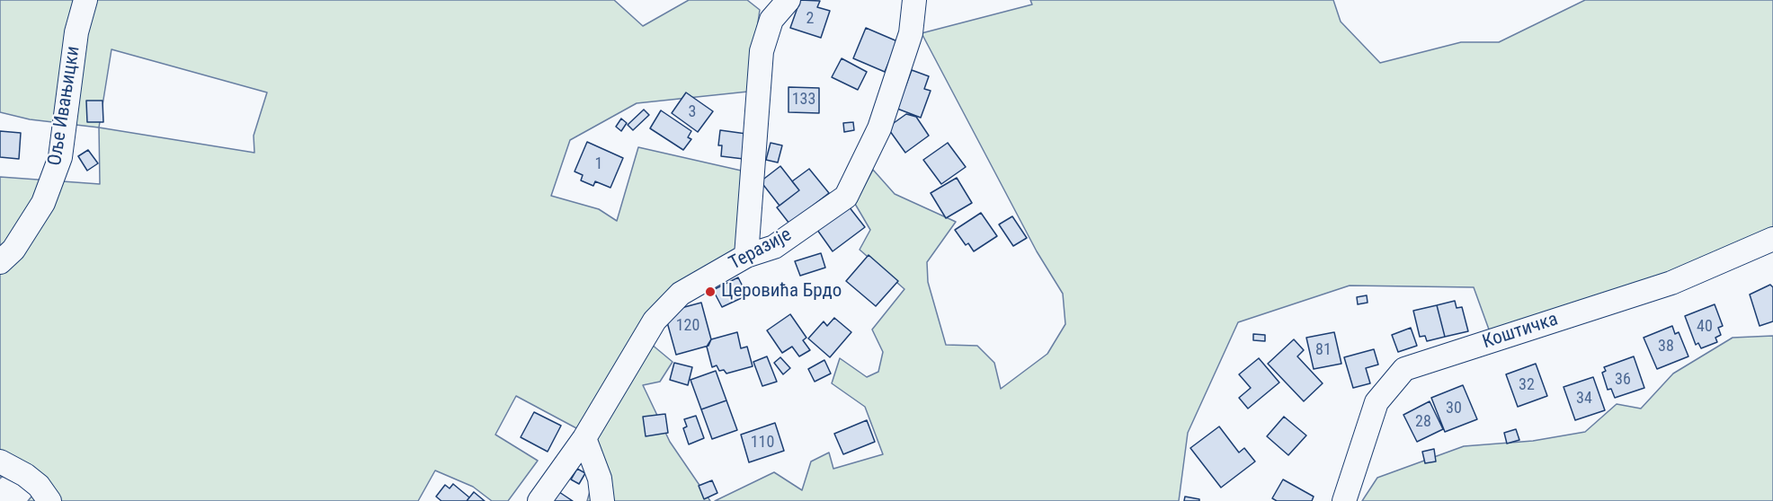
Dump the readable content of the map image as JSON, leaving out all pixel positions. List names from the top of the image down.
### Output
{
  "streets": {
    "street": ["Оље Ивањицки", "Теразије", "Коштичка"]
  },
  "places": ["Церовића Брдо"],
  "house_numbers": [
    "2",
    "133",
    "3",
    "1",
    "120",
    "40",
    "38",
    "81",
    "36",
    "32",
    "34",
    "30",
    "28",
    "110"
  ]
}
